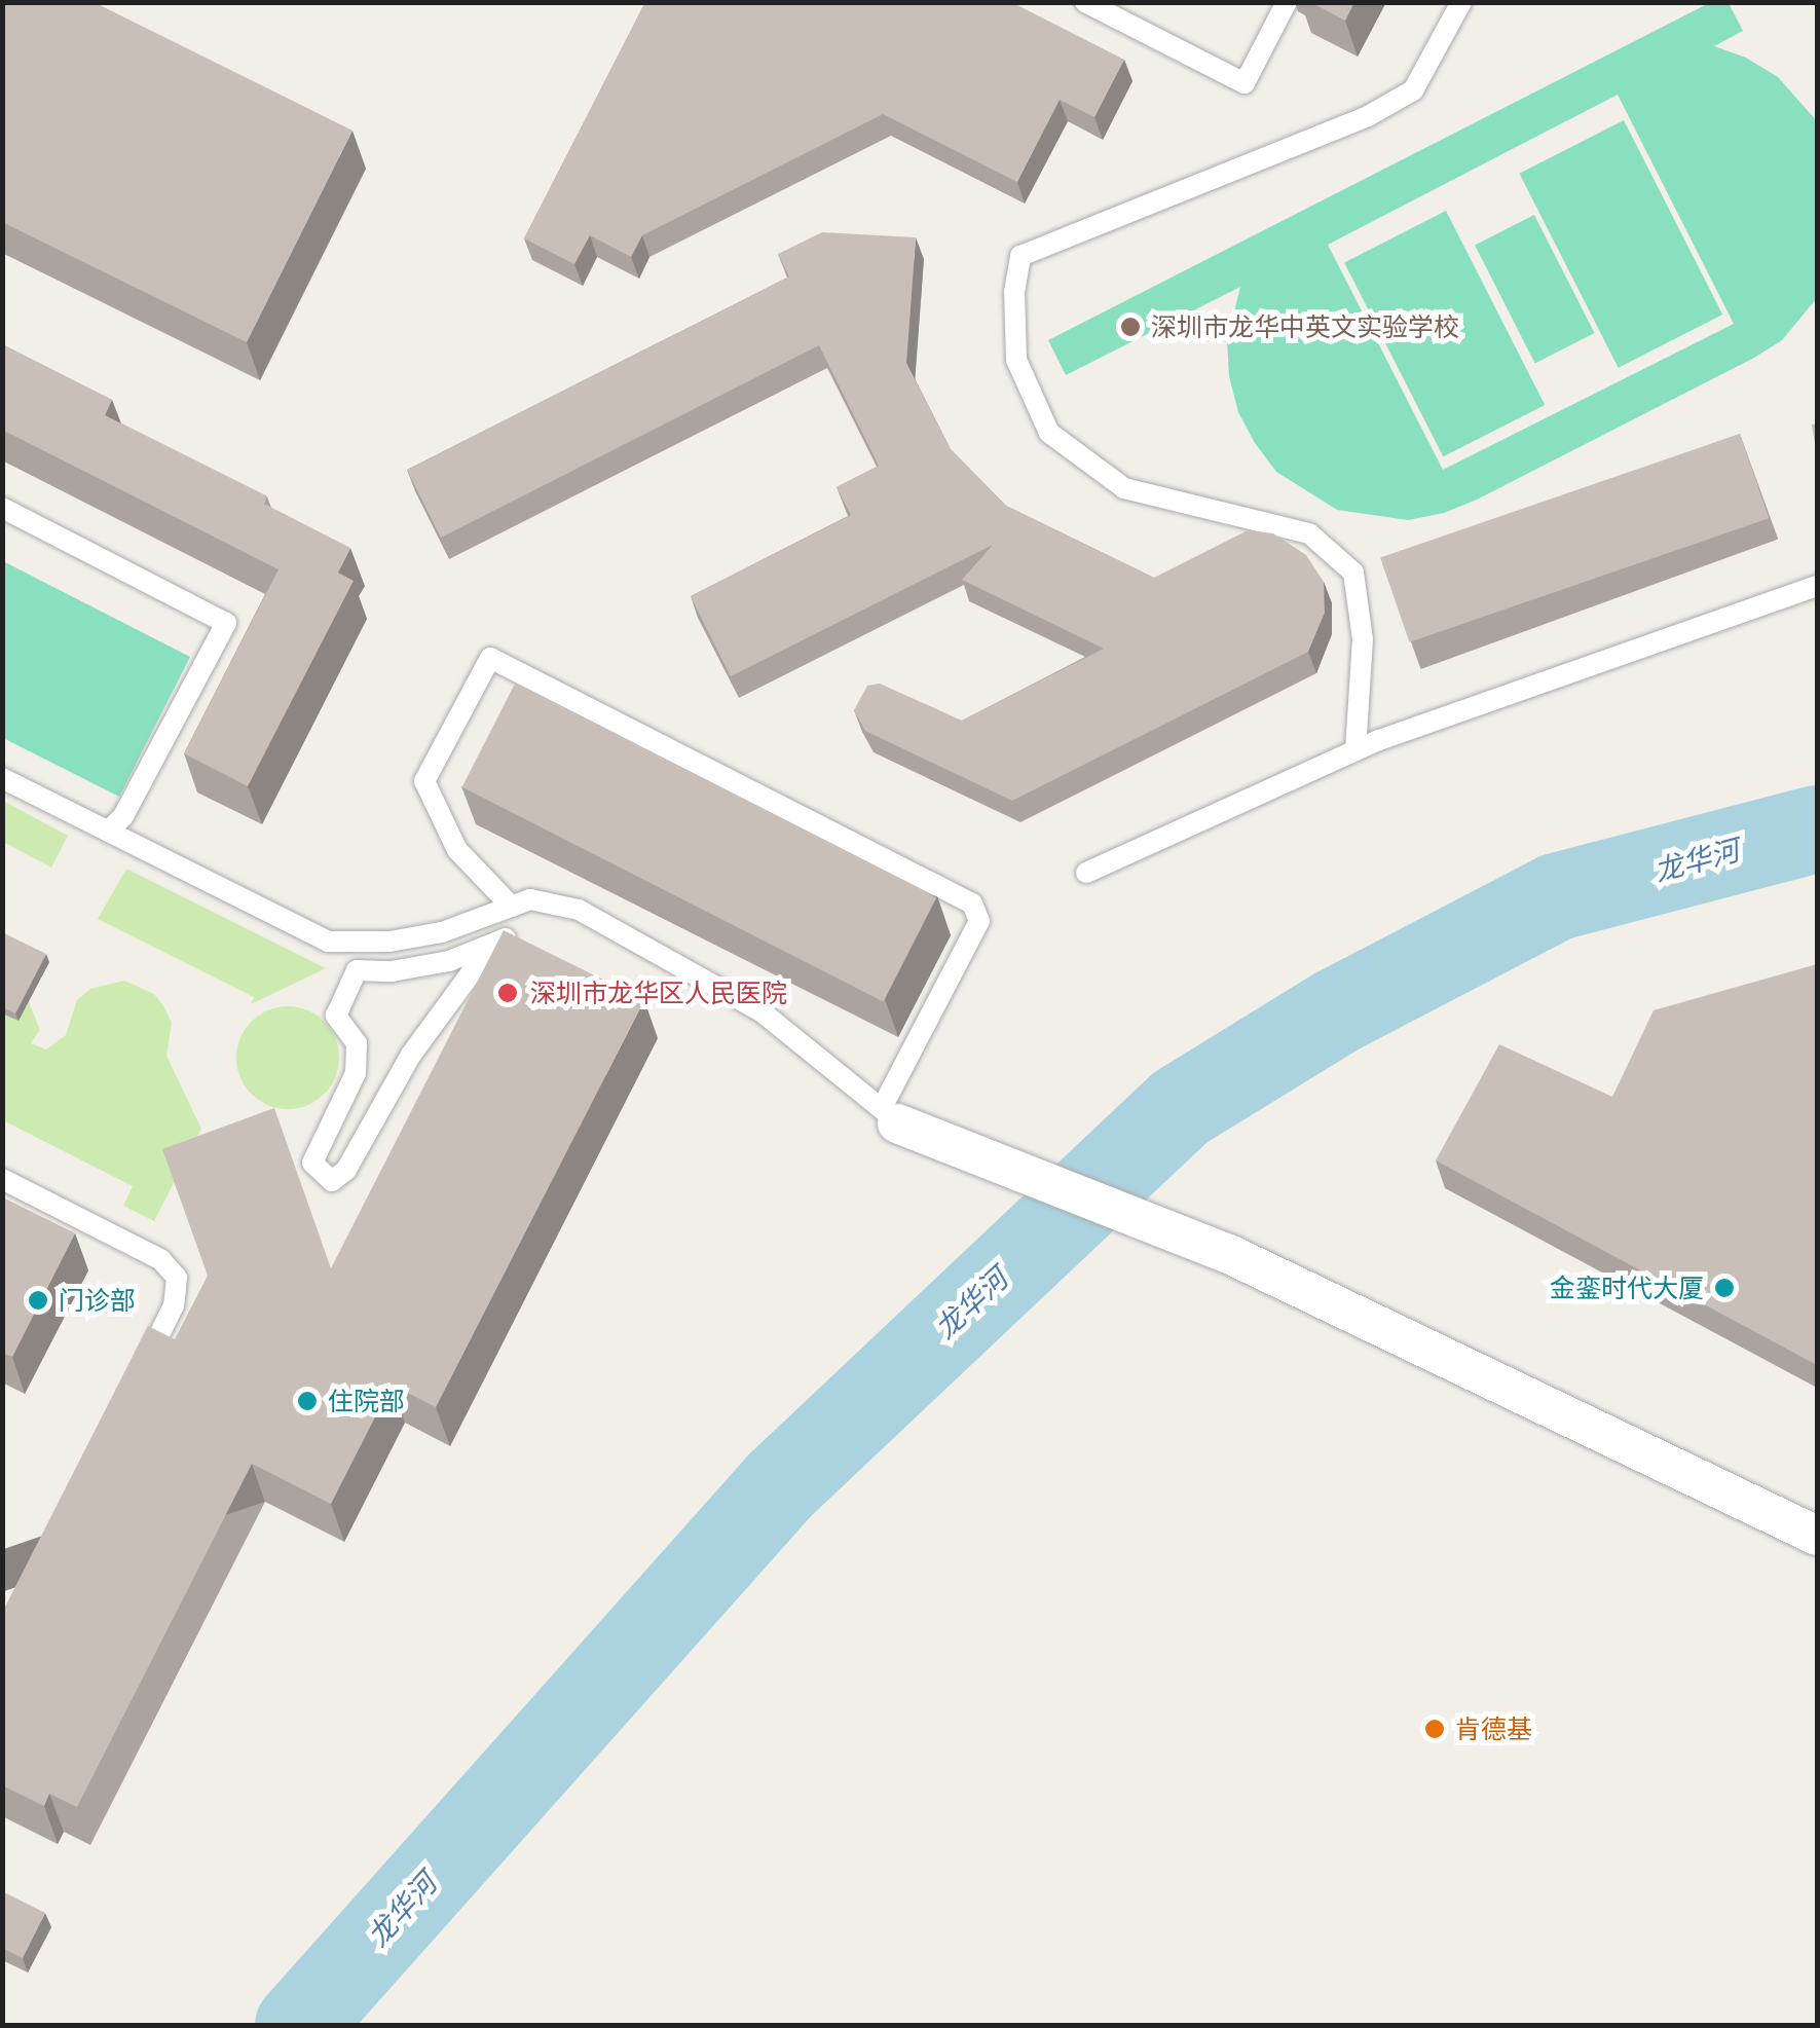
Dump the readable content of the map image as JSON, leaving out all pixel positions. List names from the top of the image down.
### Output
{
  "water": ["龙华河"],
  "places": [
    "深圳市龙华中英文实验学校",
    "深圳市龙华区人民医院",
    "金銮时代大厦",
    "门诊部",
    "住院部",
    "肯德基"
  ]
}
